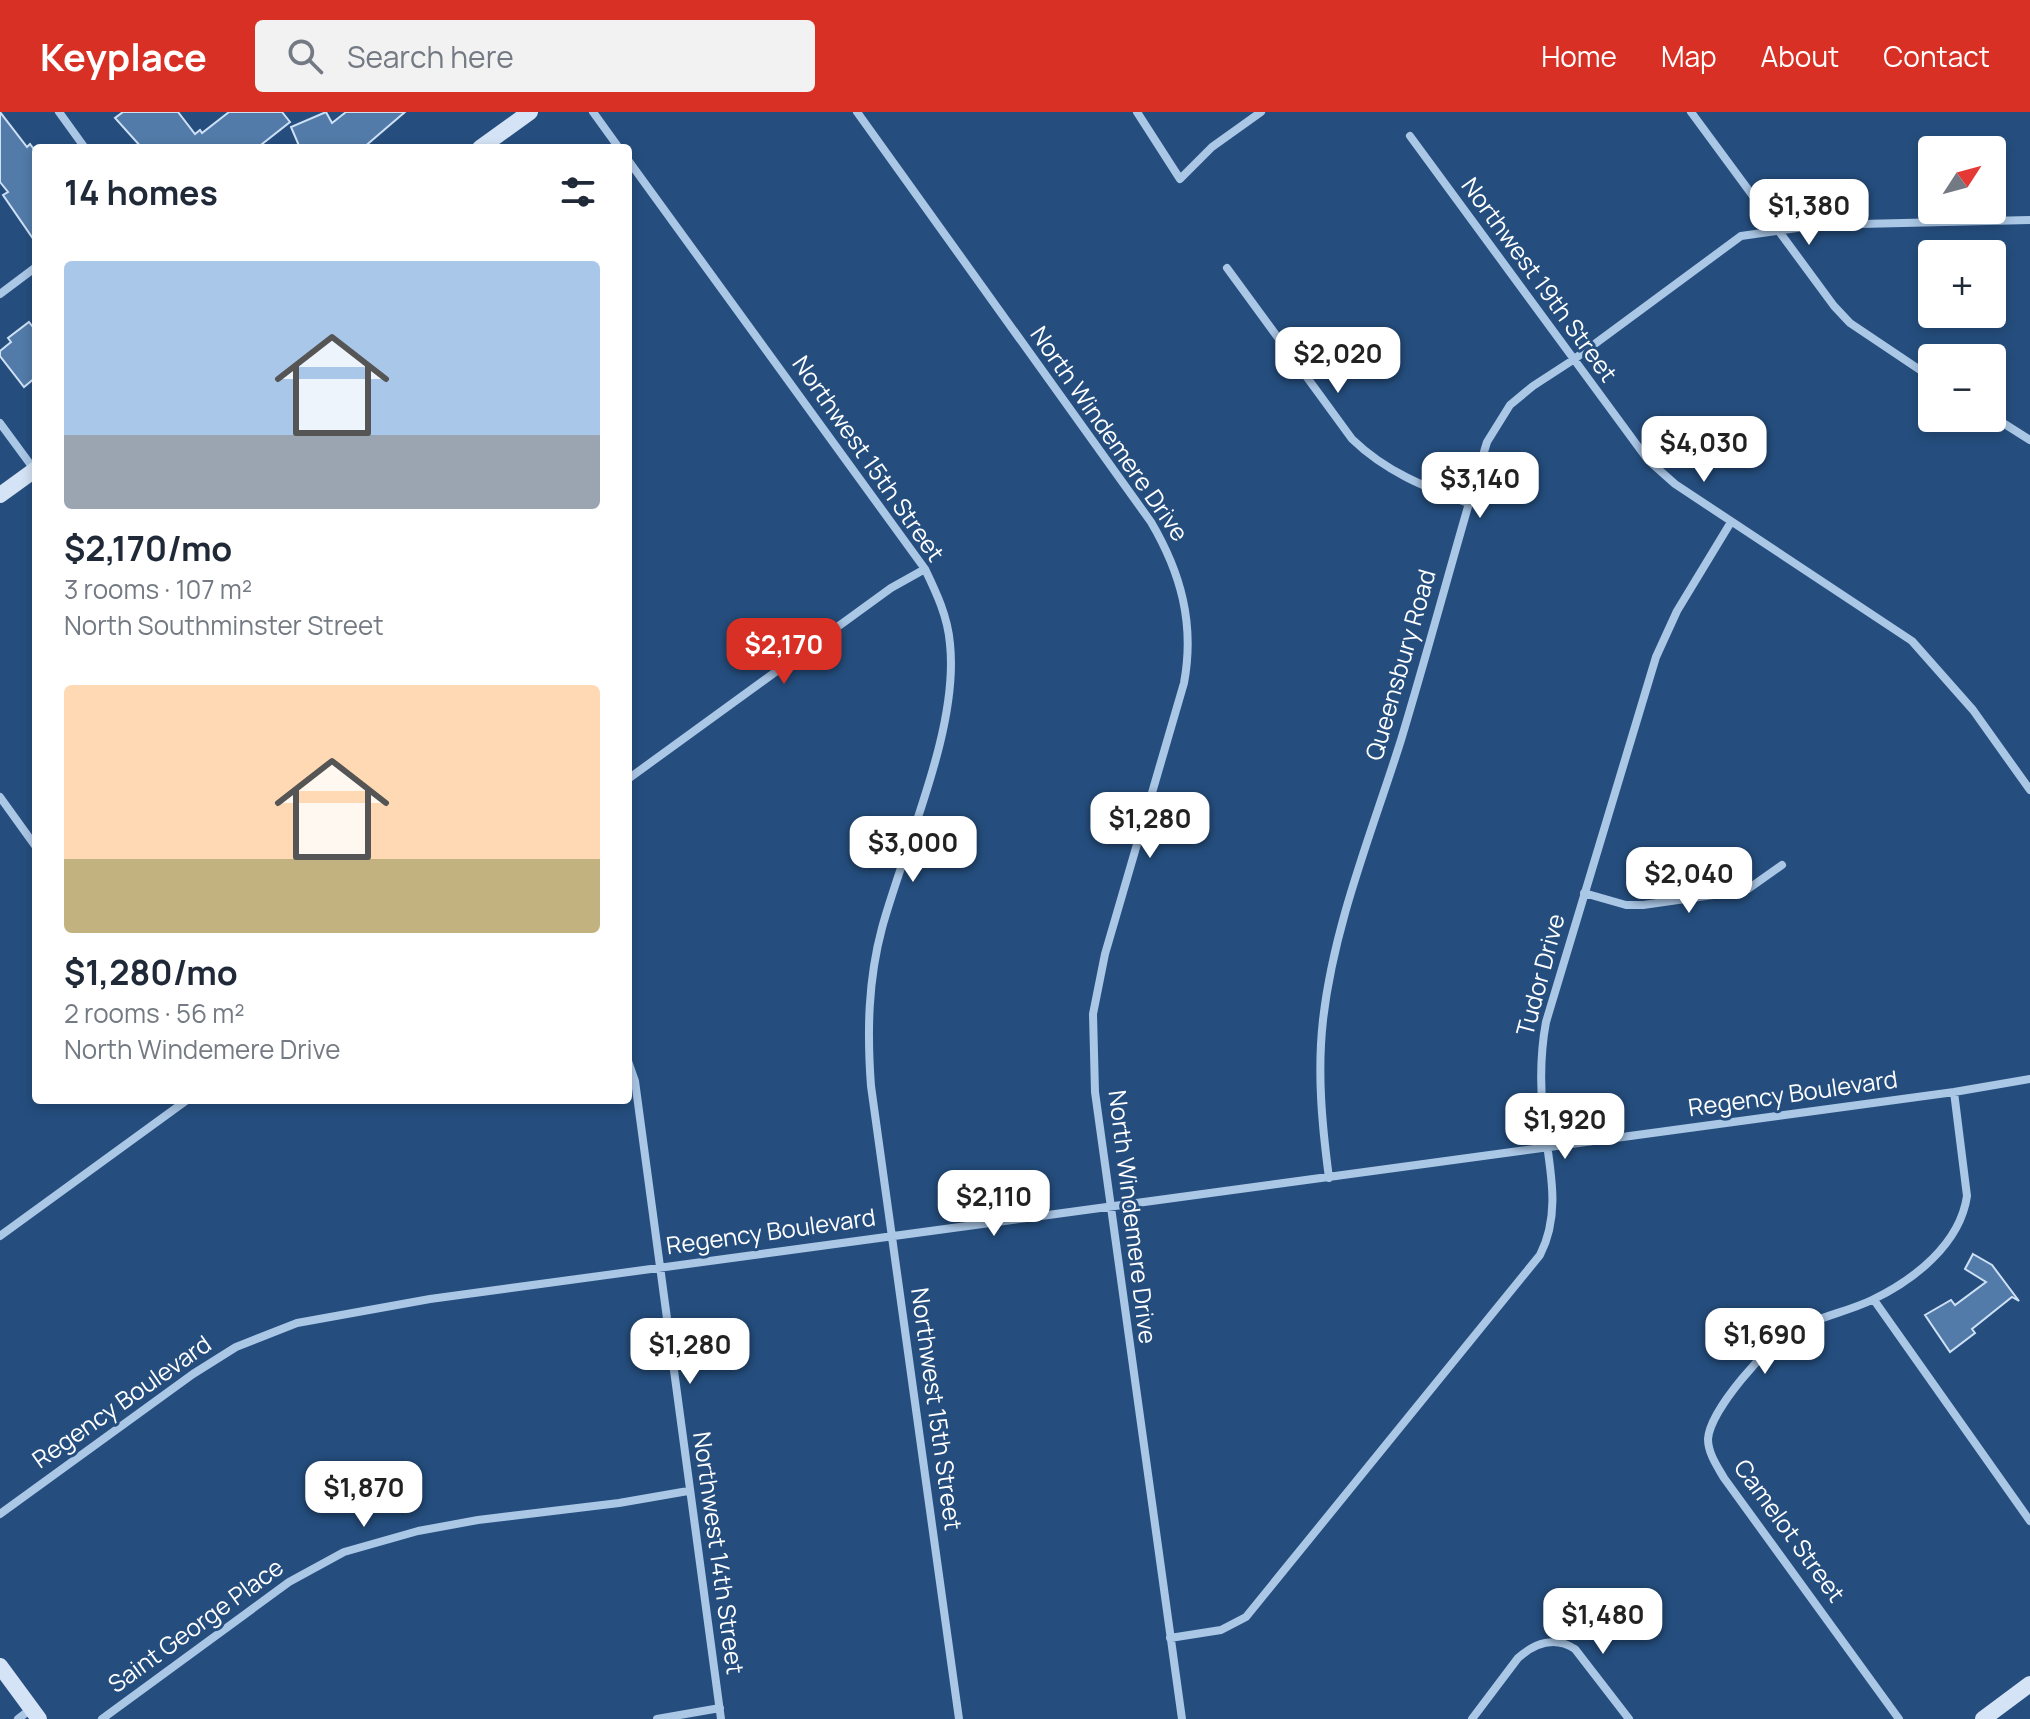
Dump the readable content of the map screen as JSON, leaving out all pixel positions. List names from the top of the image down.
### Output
{
  "streets": {
    "street": [
      "Northwest 19th Street",
      "North Windemere Drive",
      "Northwest 15th Street",
      "Queensbury Road",
      "Tudor Drive",
      "Regency Boulevard",
      "Camelot Street",
      "Northwest 14th Street",
      "Saint George Place"
    ]
  },
  "crossings": [
    ["Northwest 19th Street", "Queensbury Road"],
    ["Northwest 19th Street", "Tudor Drive"],
    ["North Windemere Drive", "Tudor Drive"],
    ["North Windemere Drive", "Regency Boulevard"],
    ["Northwest 15th Street", "Regency Boulevard"],
    ["Queensbury Road", "Regency Boulevard"],
    ["Tudor Drive", "Regency Boulevard"],
    ["Regency Boulevard", "Camelot Street"],
    ["Regency Boulevard", "Northwest 14th Street"],
    ["Northwest 14th Street", "Saint George Place"]
  ],
  "north": "top right",
  "page": {
    "header": "Keyplace",
    "search": "Search here",
    "nav": [
      "Home",
      "Map",
      "About",
      "Contact"
    ],
    "map_buttons": ["+", "−"],
    "heading": "14 homes",
    "price": [
      "$1,380",
      "$2,020",
      "$4,030",
      "$3,140",
      "$2,170",
      "$1,280",
      "$3,000",
      "$2,040",
      "$1,920",
      "$2,110",
      "$1,690",
      "$1,280",
      "$1,870",
      "$1,480"
    ],
    "list": [
      {
        "name": "$2,170/mo",
        "note": "3 rooms · 107 m² · North Southminster Street"
      },
      {
        "name": "$1,280/mo",
        "note": "2 rooms · 56 m² · North Windemere Drive"
      }
    ]
  }
}
